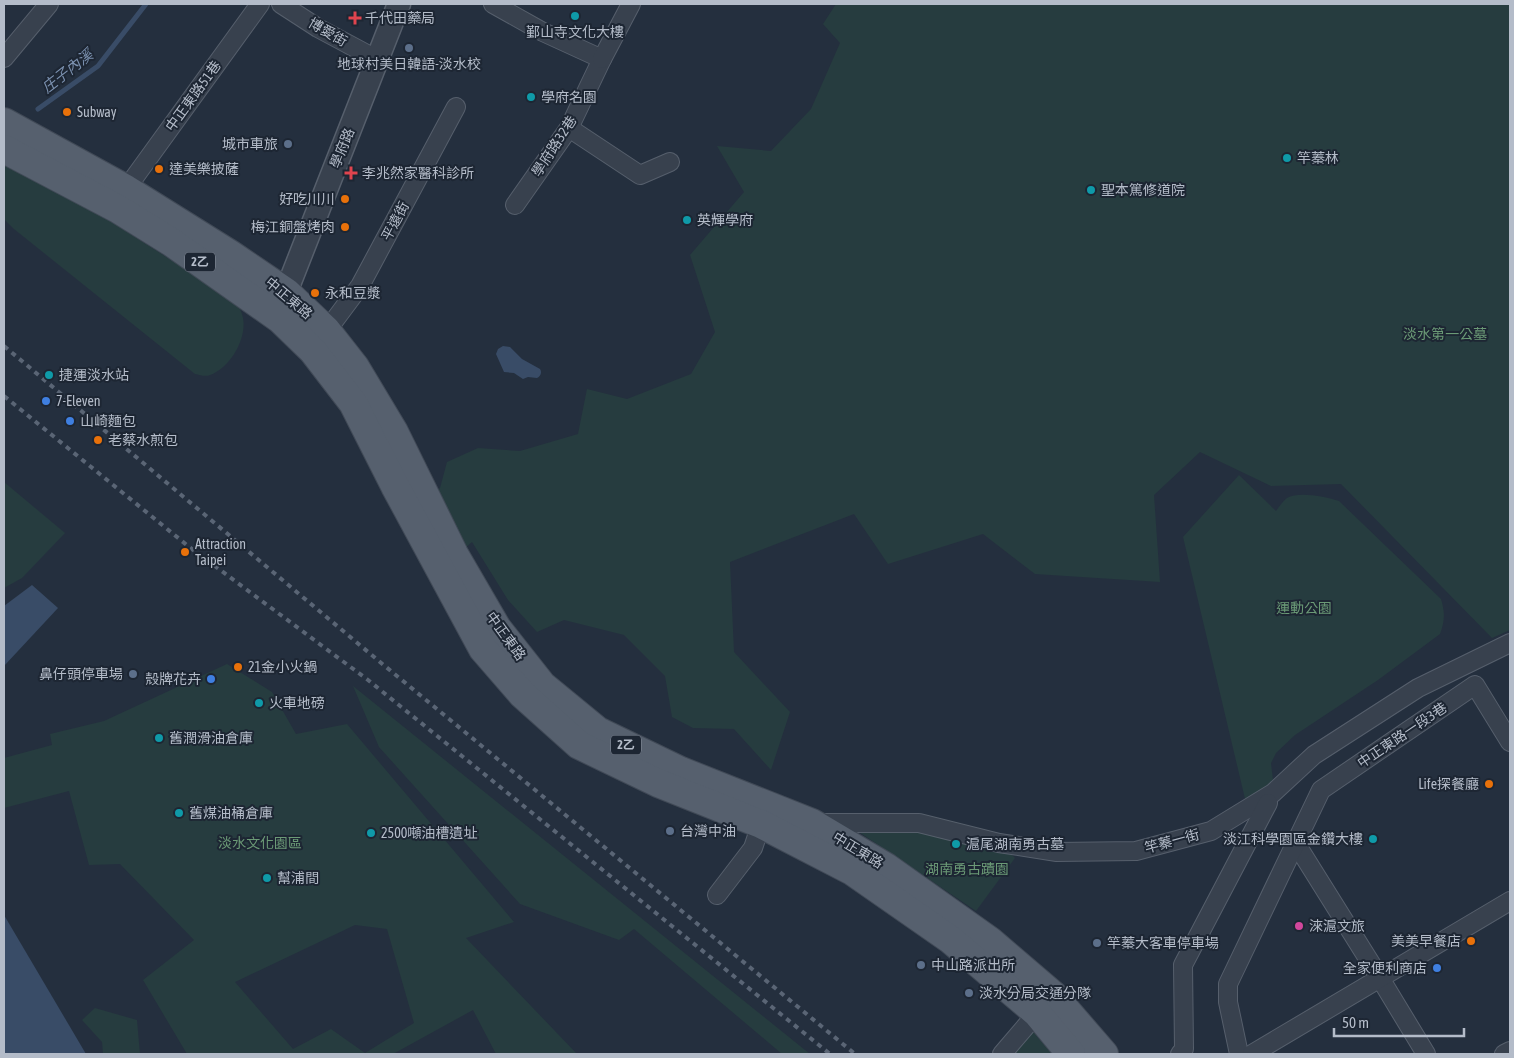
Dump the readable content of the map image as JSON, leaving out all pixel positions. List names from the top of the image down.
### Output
{
  "streets": {
    "main road": ["2乙", "中正東路"],
    "street": [
      "博愛街",
      "中正東路51巷",
      "學府路32巷",
      "學府路",
      "平遠街",
      "中正東路一段3巷",
      "竿蓁一街"
    ]
  },
  "crossings": [
    ["博愛街", "學府路"],
    ["中正東路51巷", "中正東路"],
    ["學府路", "中正東路"],
    ["平遠街", "中正東路"],
    ["中正東路", "竿蓁一街"]
  ],
  "water": ["庄子內溪"],
  "parks": [
    "淡水第一公墓",
    "運動公園",
    "淡水文化園區",
    "湖南勇古蹟園"
  ],
  "places": {
    "other": [
      "鄞山寺文化大樓",
      "地球村美日韓語-淡水校",
      "學府名園",
      "Subway",
      "城市車旅",
      "竿蓁林",
      "達美樂披薩",
      "聖本篤修道院",
      "好吃川川",
      "英輝學府",
      "梅江銅盤烤肉",
      "永和豆漿",
      "捷運淡水站",
      "7-Eleven",
      "山崎麵包",
      "老蔡水煎包",
      "Attraction Taipei",
      "21金小火鍋",
      "鼻仔頭停車場",
      "殼牌花卉",
      "火車地磅",
      "舊潤滑油倉庫",
      "Life探餐廳",
      "舊煤油桶倉庫",
      "台灣中油",
      "2500噸油槽遺址",
      "淡江科學園區金鑽大樓",
      "滬尾湖南勇古墓",
      "幫浦間",
      "淶滬文旅",
      "美美早餐店",
      "竿蓁大客車停車場",
      "中山路派出所",
      "全家便利商店",
      "淡水分局交通分隊"
    ],
    "health": ["千代田藥局", "李兆然家醫科診所"]
  },
  "scale_bar": "50 m"
}
